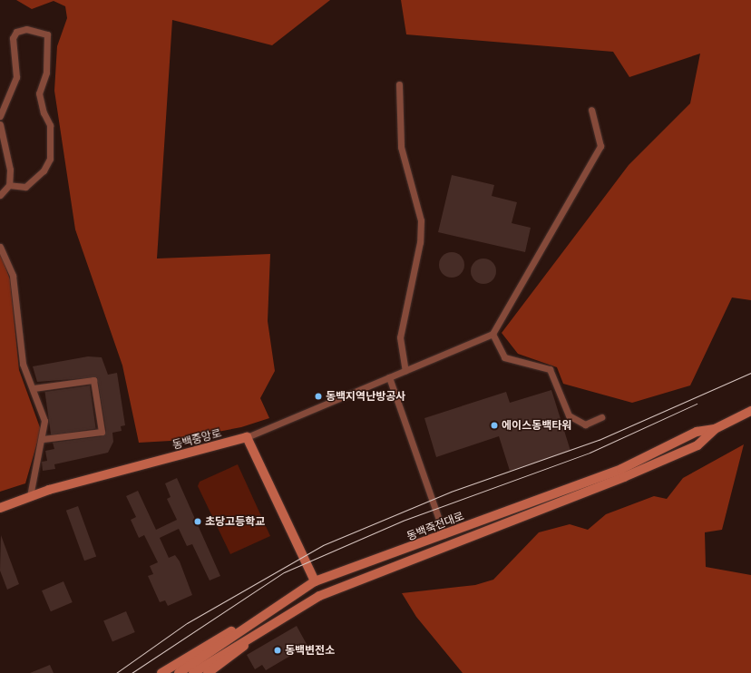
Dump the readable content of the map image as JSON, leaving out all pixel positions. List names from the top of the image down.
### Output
{
  "streets": {
    "main road": ["동백중앙로", "동백죽전대로"]
  },
  "places": [
    "동백지역난방공사",
    "에이스동백타워",
    "초당고등학교",
    "동백변전소"
  ]
}
